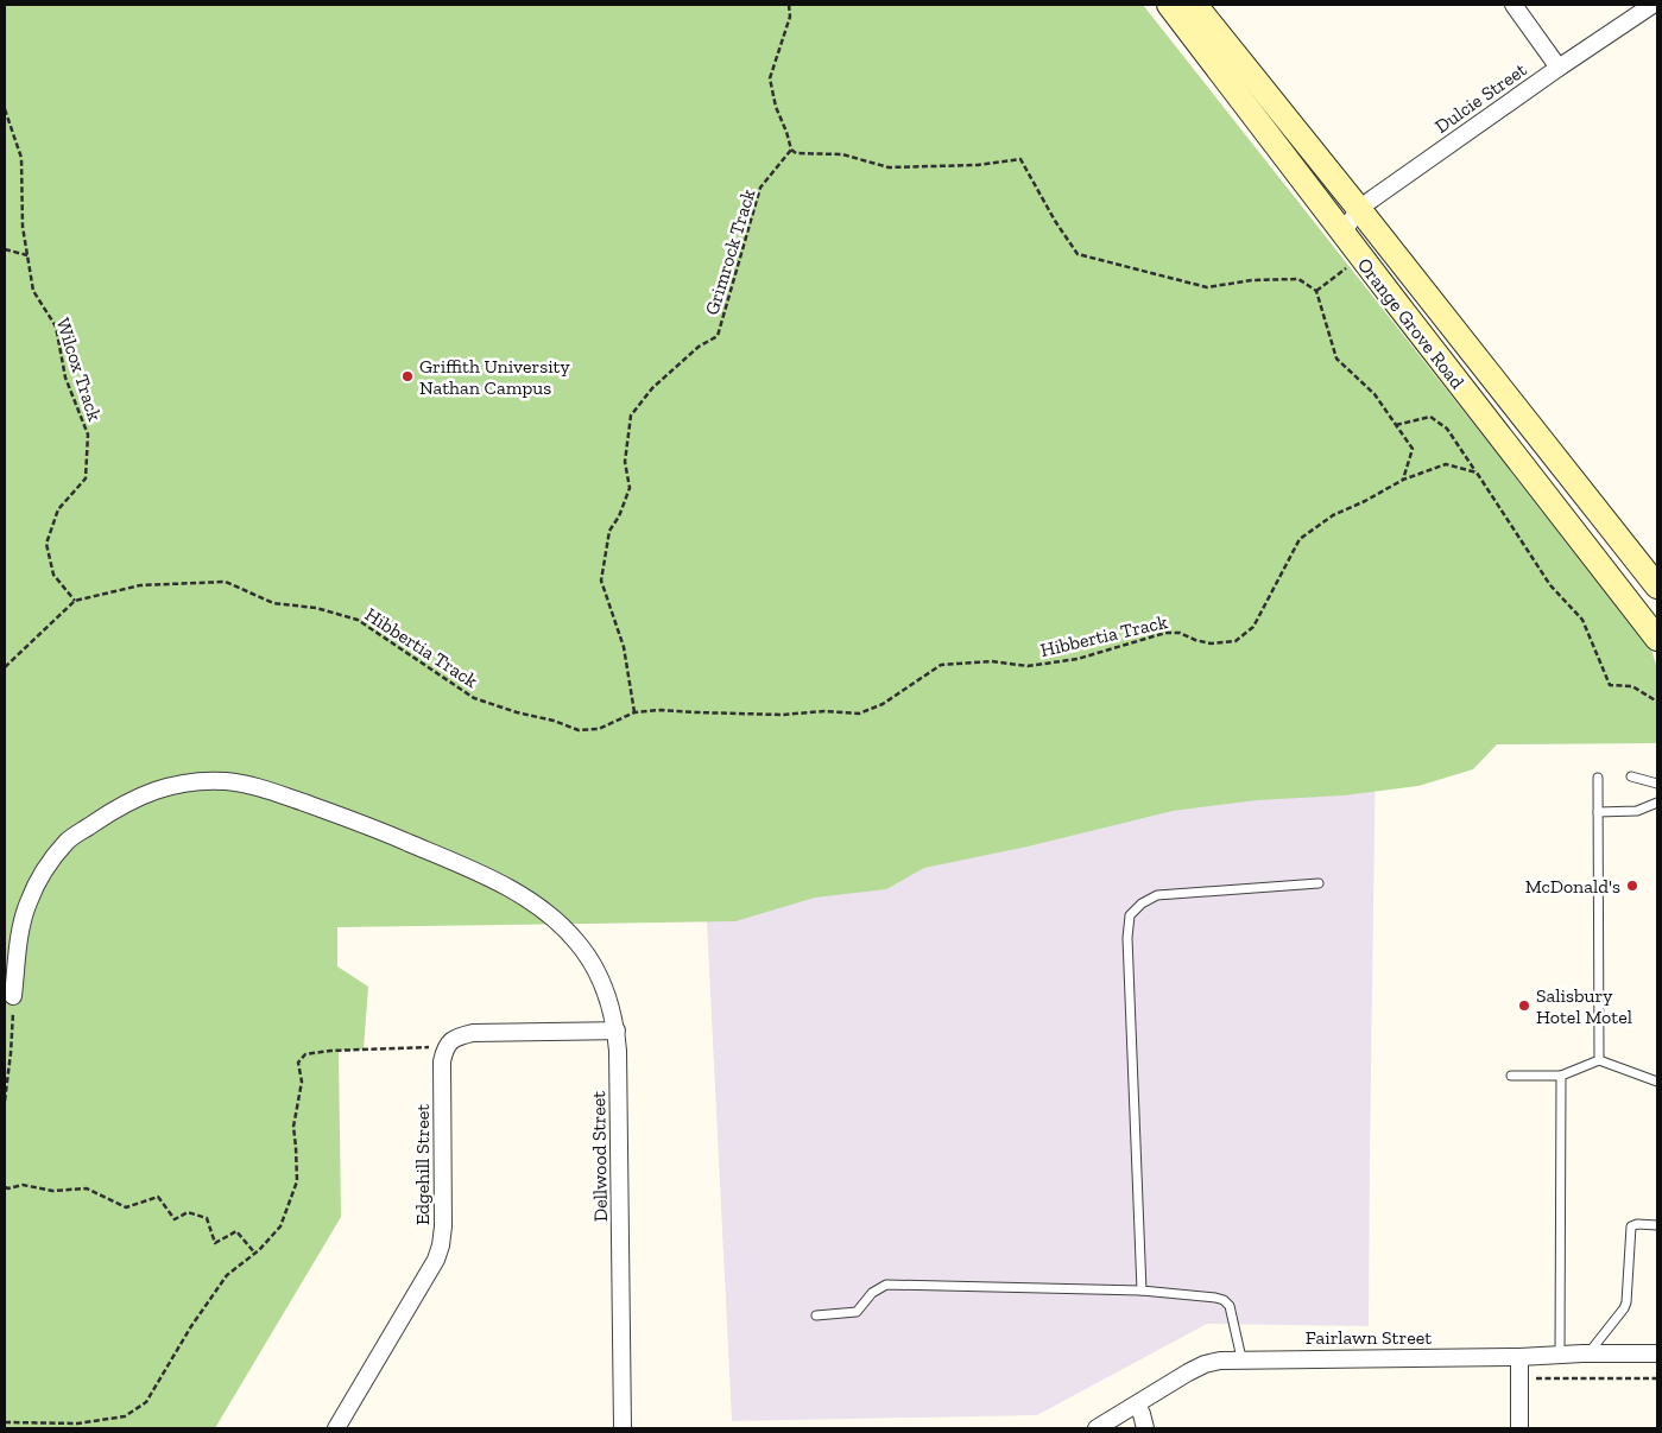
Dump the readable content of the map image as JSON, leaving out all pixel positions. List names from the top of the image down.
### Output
{
  "streets": {
    "main road": ["Orange Grove Road"],
    "street": [
      "Dulcie Street",
      "Dellwood Street",
      "Edgehill Street",
      "Fairlawn Street"
    ],
    "path": ["Grimrock Track", "Wilcox Track", "Hibbertia Track"]
  },
  "crossings": [
    ["Dulcie Street", "Orange Grove Road"],
    ["Grimrock Track", "Hibbertia Track"],
    ["Wilcox Track", "Hibbertia Track"]
  ],
  "places": ["Griffith University Nathan Campus", "McDonald's", "Salisbury Hotel Motel"]
}
